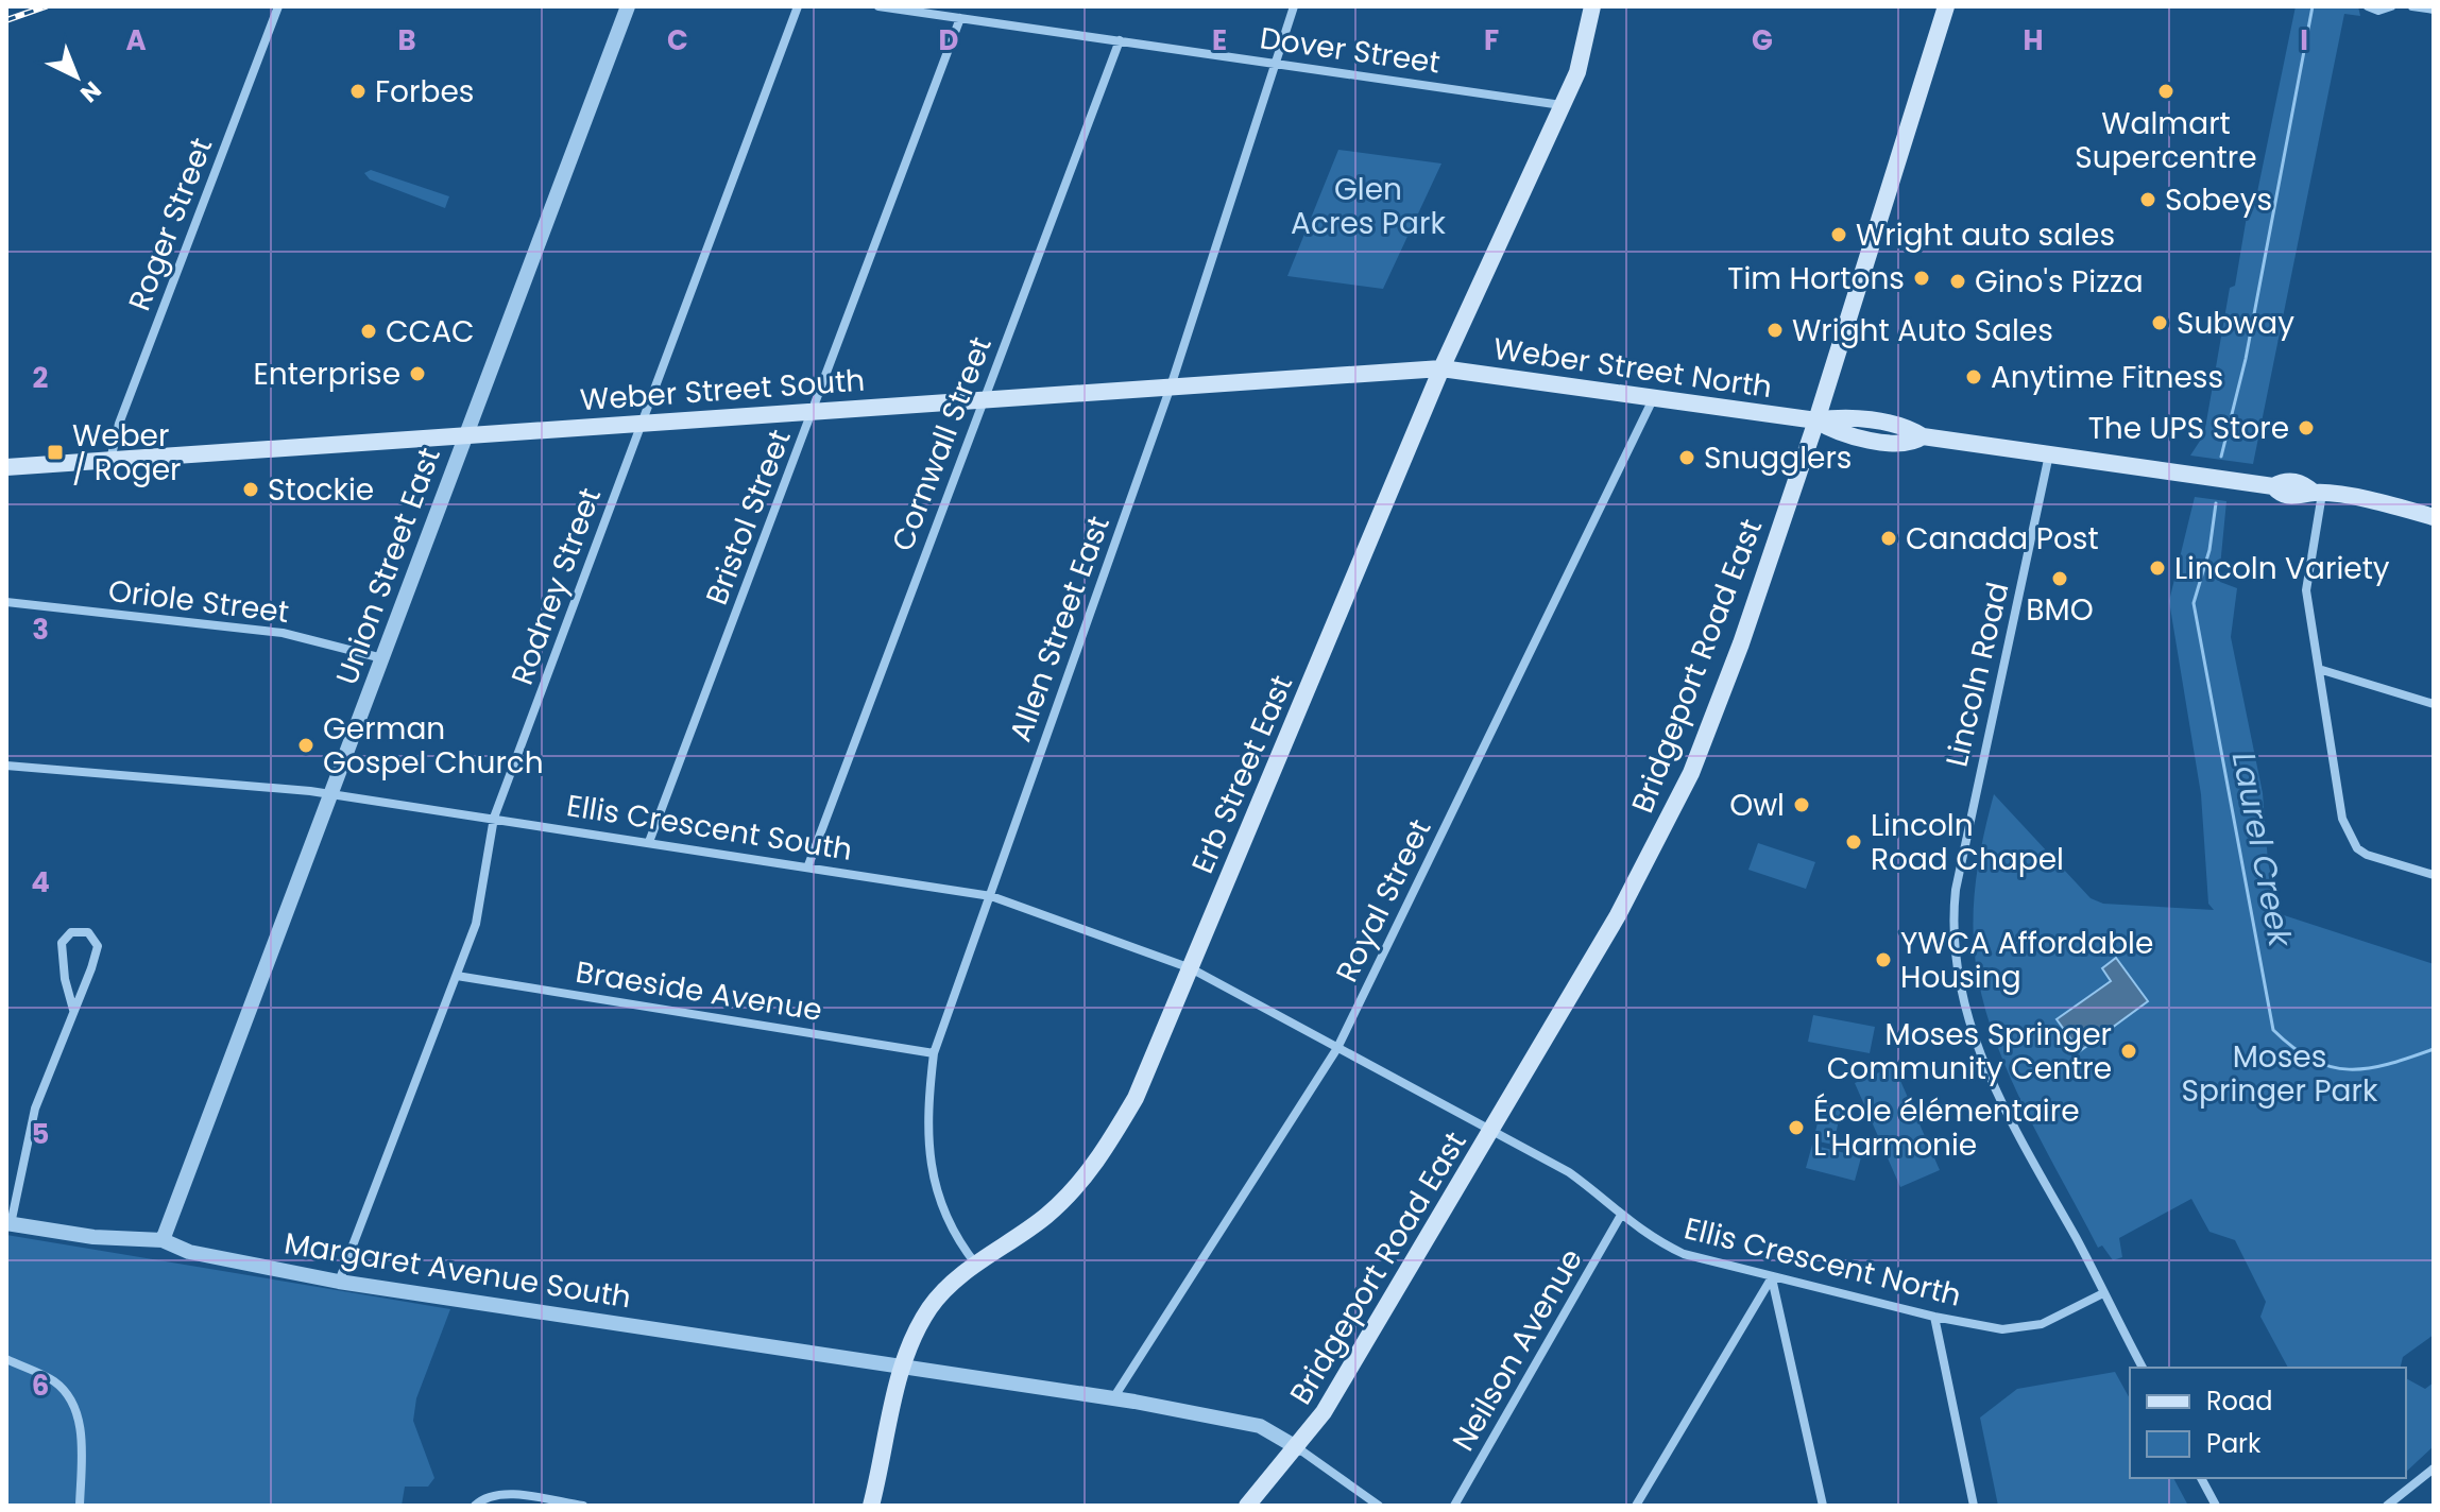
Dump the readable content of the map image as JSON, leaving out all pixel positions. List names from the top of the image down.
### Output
{
  "streets": {
    "main road": [
      "Weber Street North",
      "Weber Street South",
      "Bridgeport Road East",
      "Erb Street East"
    ],
    "street": [
      "Dover Street",
      "Roger Street",
      "Cornwall Street",
      "Bristol Street",
      "Union Street East",
      "Rodney Street",
      "Oriole Street",
      "Allen Street East",
      "Lincoln Road",
      "Ellis Crescent South",
      "Royal Street",
      "Braeside Avenue",
      "Ellis Crescent North",
      "Margaret Avenue South",
      "Neilson Avenue"
    ]
  },
  "crossings": [
    ["Dover Street", "Cornwall Street"],
    ["Dover Street", "Bristol Street"],
    ["Dover Street", "Allen Street East"],
    ["Dover Street", "Erb Street East"],
    ["Roger Street", "Weber Street South"],
    ["Weber Street North", "Weber Street South"],
    ["Weber Street North", "Bridgeport Road East"],
    ["Weber Street North", "Lincoln Road"],
    ["Weber Street North", "Erb Street East"],
    ["Weber Street North", "Royal Street"],
    ["Weber Street South", "Cornwall Street"],
    ["Weber Street South", "Bristol Street"],
    ["Weber Street South", "Union Street East"],
    ["Weber Street South", "Rodney Street"],
    ["Weber Street South", "Allen Street East"],
    ["Weber Street South", "Erb Street East"],
    ["Cornwall Street", "Ellis Crescent South"],
    ["Bristol Street", "Ellis Crescent South"],
    ["Union Street East", "Oriole Street"],
    ["Union Street East", "Ellis Crescent South"],
    ["Union Street East", "Margaret Avenue South"],
    ["Rodney Street", "Ellis Crescent South"],
    ["Rodney Street", "Braeside Avenue"],
    ["Rodney Street", "Margaret Avenue South"],
    ["Allen Street East", "Erb Street East"],
    ["Allen Street East", "Ellis Crescent South"],
    ["Allen Street East", "Braeside Avenue"],
    ["Bridgeport Road East", "Ellis Crescent North"],
    ["Bridgeport Road East", "Margaret Avenue South"],
    ["Lincoln Road", "Ellis Crescent North"],
    ["Erb Street East", "Ellis Crescent South"],
    ["Erb Street East", "Ellis Crescent North"],
    ["Erb Street East", "Margaret Avenue South"],
    ["Ellis Crescent South", "Ellis Crescent North"],
    ["Royal Street", "Ellis Crescent North"],
    ["Royal Street", "Margaret Avenue South"],
    ["Ellis Crescent North", "Neilson Avenue"]
  ],
  "water": ["Laurel Creek"],
  "parks": ["Glen Acres Park", "Moses Springer Park"],
  "places": {
    "other": [
      "Forbes",
      "Walmart Supercentre",
      "Sobeys",
      "Wright auto sales",
      "Tim Hortons",
      "Gino's Pizza",
      "Subway",
      "Wright Auto Sales",
      "CCAC",
      "Enterprise",
      "Anytime Fitness",
      "The UPS Store",
      "Snugglers",
      "Stockie",
      "Canada Post",
      "Lincoln Variety",
      "BMO",
      "German Gospel Church",
      "Owl",
      "Lincoln Road Chapel",
      "YWCA Affordable Housing",
      "Moses Springer Community Centre",
      "École élémentaire L'Harmonie"
    ],
    "transit": ["Weber / Roger"]
  },
  "legend": ["Road", "Park"],
  "north": "bottom right",
  "grid": {
    "columns": [
      "A",
      "B",
      "C",
      "D",
      "E",
      "F",
      "G",
      "H",
      "I"
    ],
    "rows": [
      "2",
      "3",
      "4",
      "5",
      "6"
    ]
  }
}
